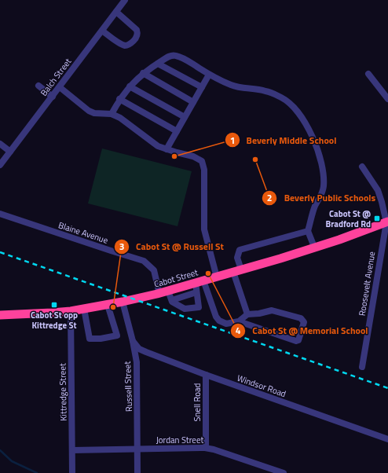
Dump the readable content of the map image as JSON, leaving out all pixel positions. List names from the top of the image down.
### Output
{
  "streets": {
    "highway": ["Cabot Street"],
    "street": [
      "Balch Street",
      "Blaine Avenue",
      "Roosevelt Avenue",
      "Windsor Road",
      "Russell Street",
      "Kittredge Street",
      "Snell Road",
      "Jordan Street"
    ]
  },
  "crossings": [
    ["Blaine Avenue", "Cabot Street"],
    ["Cabot Street", "Roosevelt Avenue"],
    ["Cabot Street", "Russell Street"],
    ["Cabot Street", "Kittredge Street"],
    ["Windsor Road", "Russell Street"],
    ["Windsor Road", "Snell Road"],
    ["Russell Street", "Jordan Street"],
    ["Kittredge Street", "Jordan Street"],
    ["Snell Road", "Jordan Street"]
  ],
  "places": {
    "other": [
      "Beverly Middle School",
      "Beverly Public Schools",
      "Cabot St @ Memorial School",
      "Cabot St @ Russell St"
    ],
    "transit": ["Cabot St @ Bradford Rd", "Cabot St opp Kittredge St"]
  }
}
